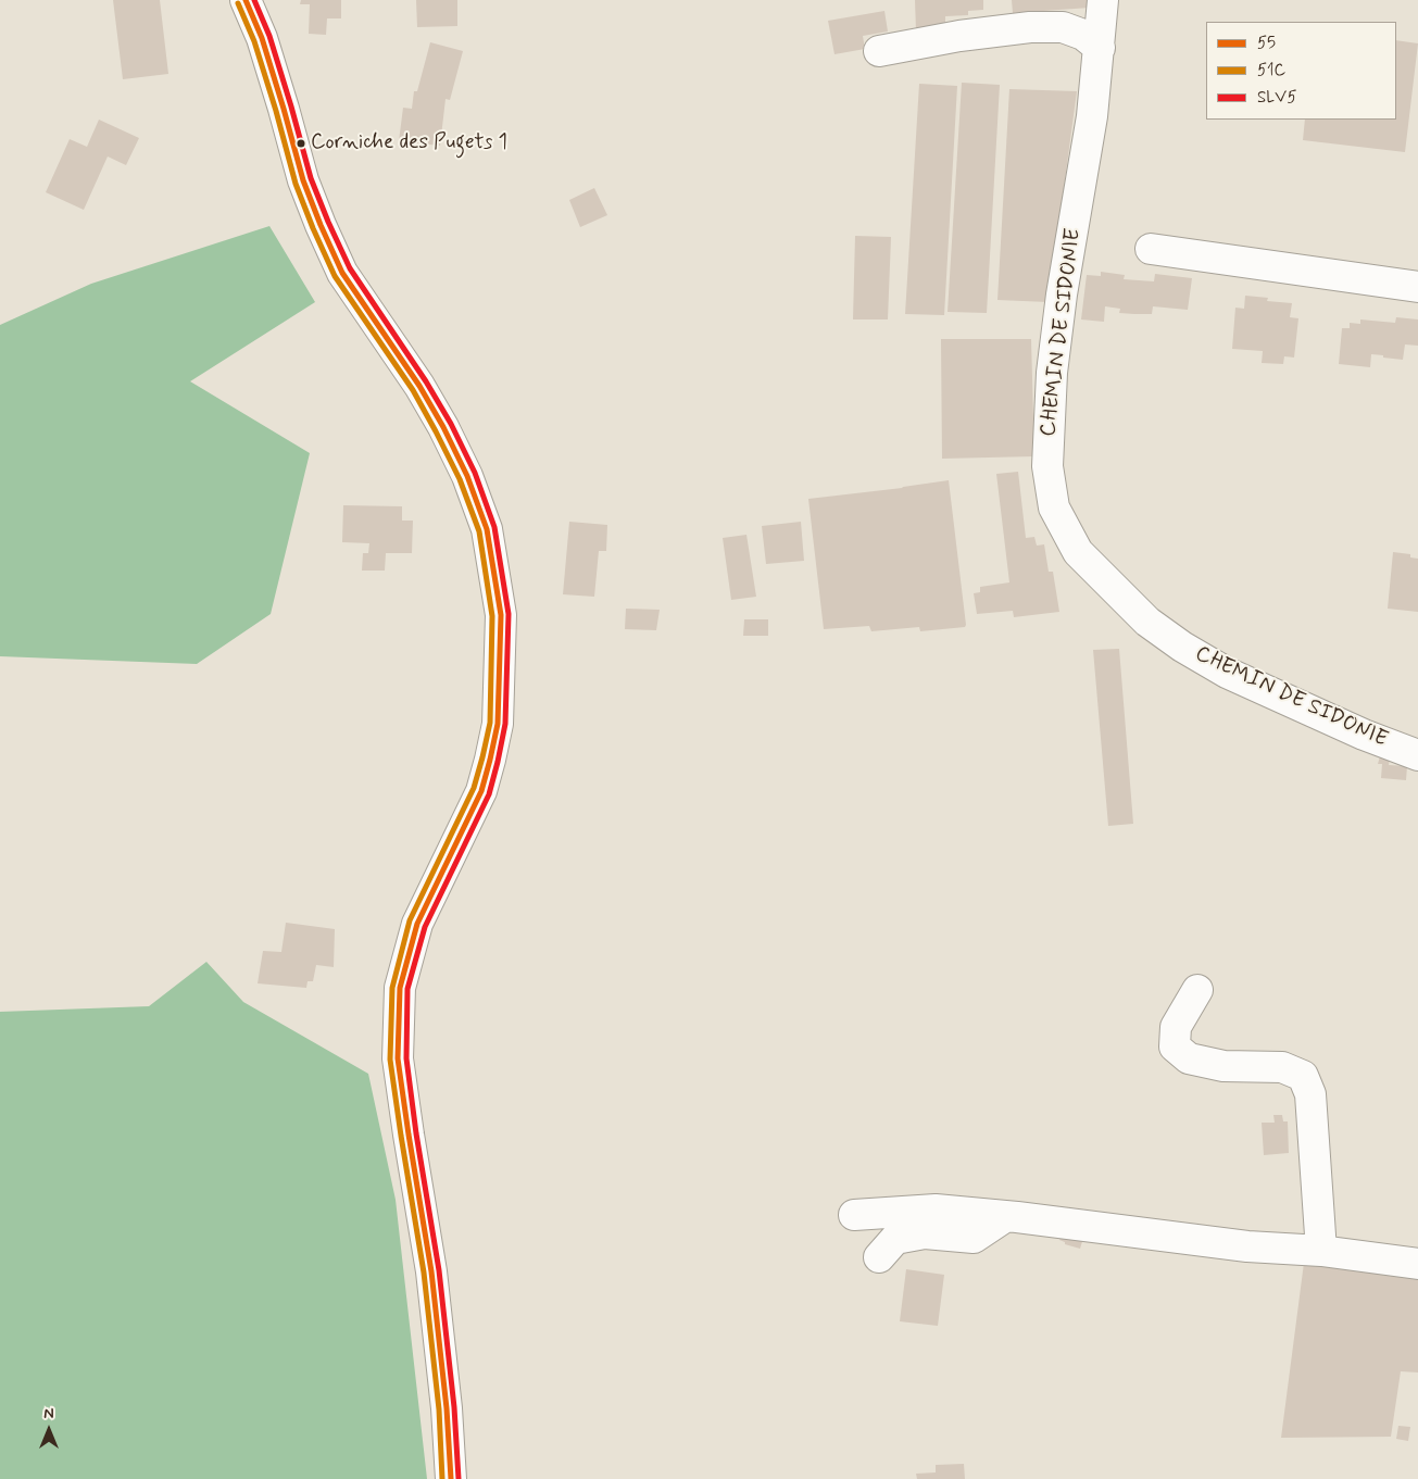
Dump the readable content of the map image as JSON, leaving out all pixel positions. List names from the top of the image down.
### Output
{
  "streets": {
    "street": ["CHEMIN DE SIDONIE"]
  },
  "places": ["Corniche des Pugets 1"],
  "lines": ["transit line 55", "transit line SLV5", "transit line 51C"],
  "legend": ["55", "51C", "SLV5"],
  "north": "top"
}
